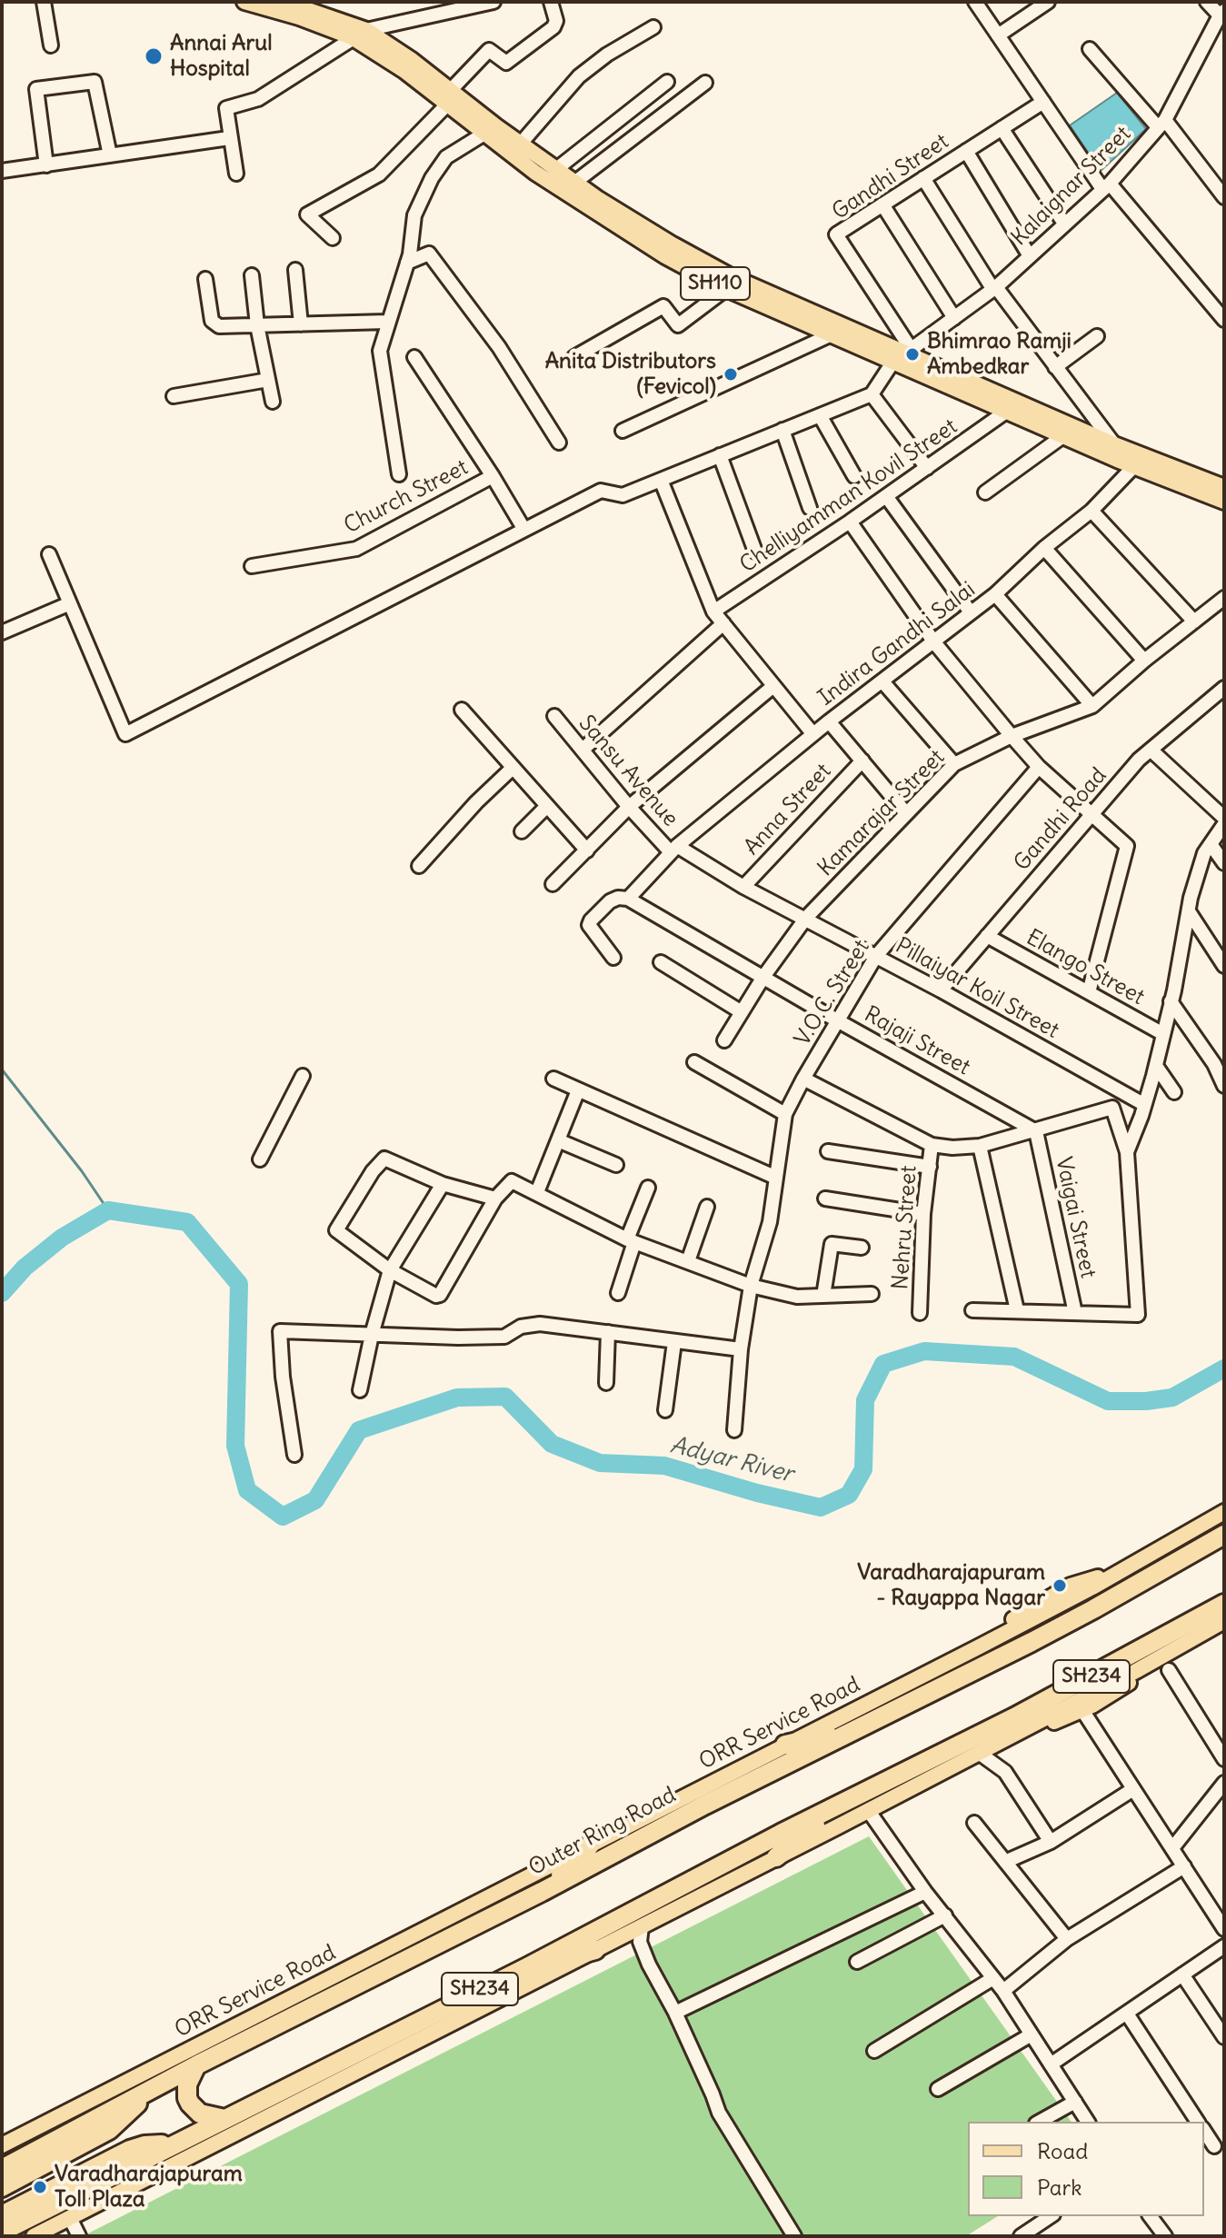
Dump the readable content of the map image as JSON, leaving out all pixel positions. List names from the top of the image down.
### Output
{
  "streets": {
    "highway": ["SH234", "Outer Ring Road"],
    "main road": ["SH110", "ORR Service Road"],
    "street": [
      "Gandhi Street",
      "Kalaignar Street",
      "Chelliyamman Kovil Street",
      "Church Street",
      "Indira Gandhi Salai",
      "Sansu Avenue",
      "Anna Street",
      "Kamarajar Street",
      "Gandhi Road",
      "Elango Street",
      "Pillaiyar Koil Street",
      "V.O.C. Street",
      "Rajaji Street",
      "Vaigai Street",
      "Nehru Street"
    ]
  },
  "crossings": [
    ["Gandhi Street", "Kalaignar Street"],
    ["Gandhi Street", "SH110"],
    ["Kalaignar Street", "SH110"],
    ["SH110", "Chelliyamman Kovil Street"],
    ["SH110", "Indira Gandhi Salai"],
    ["Indira Gandhi Salai", "Sansu Avenue"],
    ["Indira Gandhi Salai", "Pillaiyar Koil Street"],
    ["Indira Gandhi Salai", "Rajaji Street"],
    ["Sansu Avenue", "Pillaiyar Koil Street"],
    ["Anna Street", "Pillaiyar Koil Street"],
    ["Kamarajar Street", "Pillaiyar Koil Street"],
    ["Kamarajar Street", "Rajaji Street"],
    ["Gandhi Road", "Elango Street"],
    ["Gandhi Road", "Pillaiyar Koil Street"],
    ["Pillaiyar Koil Street", "V.O.C. Street"],
    ["V.O.C. Street", "Rajaji Street"],
    ["Rajaji Street", "Vaigai Street"]
  ],
  "water": ["Adyar River"],
  "places": [
    "Annai Arul Hospital",
    "Bhimrao Ramji Ambedkar",
    "Anita Distributors (Fevicol)",
    "Varadharajapuram - Rayappa Nagar",
    "Varadharajapuram Toll Plaza"
  ],
  "legend": ["Road", "Park"]
}
